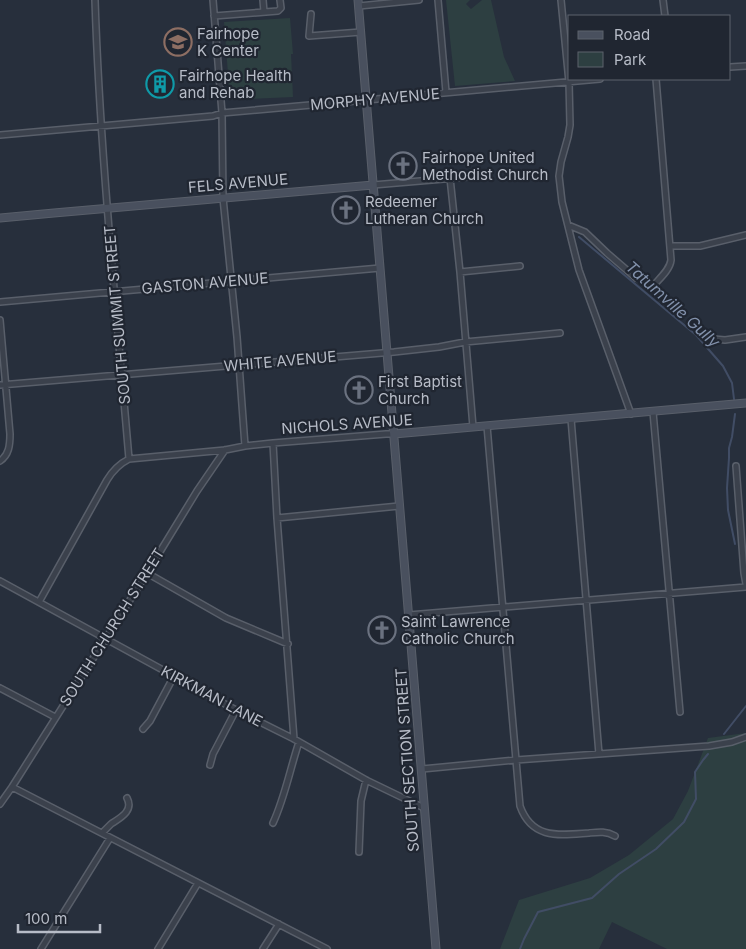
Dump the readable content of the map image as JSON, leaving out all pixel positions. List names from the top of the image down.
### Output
{
  "streets": {
    "street": [
      "MORPHY AVENUE",
      "FELS AVENUE",
      "GASTON AVENUE",
      "SOUTH SUMMIT STREET",
      "WHITE AVENUE",
      "NICHOLS AVENUE",
      "SOUTH CHURCH STREET",
      "KIRKMAN LANE",
      "SOUTH SECTION STREET"
    ]
  },
  "crossings": [
    ["MORPHY AVENUE", "SOUTH SUMMIT STREET"],
    ["MORPHY AVENUE", "SOUTH SECTION STREET"],
    ["FELS AVENUE", "SOUTH SUMMIT STREET"],
    ["FELS AVENUE", "SOUTH SECTION STREET"],
    ["GASTON AVENUE", "SOUTH SUMMIT STREET"],
    ["GASTON AVENUE", "SOUTH SECTION STREET"],
    ["SOUTH SUMMIT STREET", "WHITE AVENUE"],
    ["SOUTH SUMMIT STREET", "NICHOLS AVENUE"],
    ["WHITE AVENUE", "SOUTH SECTION STREET"],
    ["NICHOLS AVENUE", "SOUTH CHURCH STREET"],
    ["NICHOLS AVENUE", "SOUTH SECTION STREET"],
    ["SOUTH CHURCH STREET", "KIRKMAN LANE"],
    ["KIRKMAN LANE", "SOUTH SECTION STREET"]
  ],
  "water": ["Tatumville Gully"],
  "places": {
    "school or university": ["Fairhope K Center"],
    "building": ["Fairhope Health and Rehab"],
    "church": [
      "Fairhope United Methodist Church",
      "Redeemer Lutheran Church",
      "First Baptist Church",
      "Saint Lawrence Catholic Church"
    ]
  },
  "legend": ["Road", "Park"],
  "scale_bar": "100 m"
}
